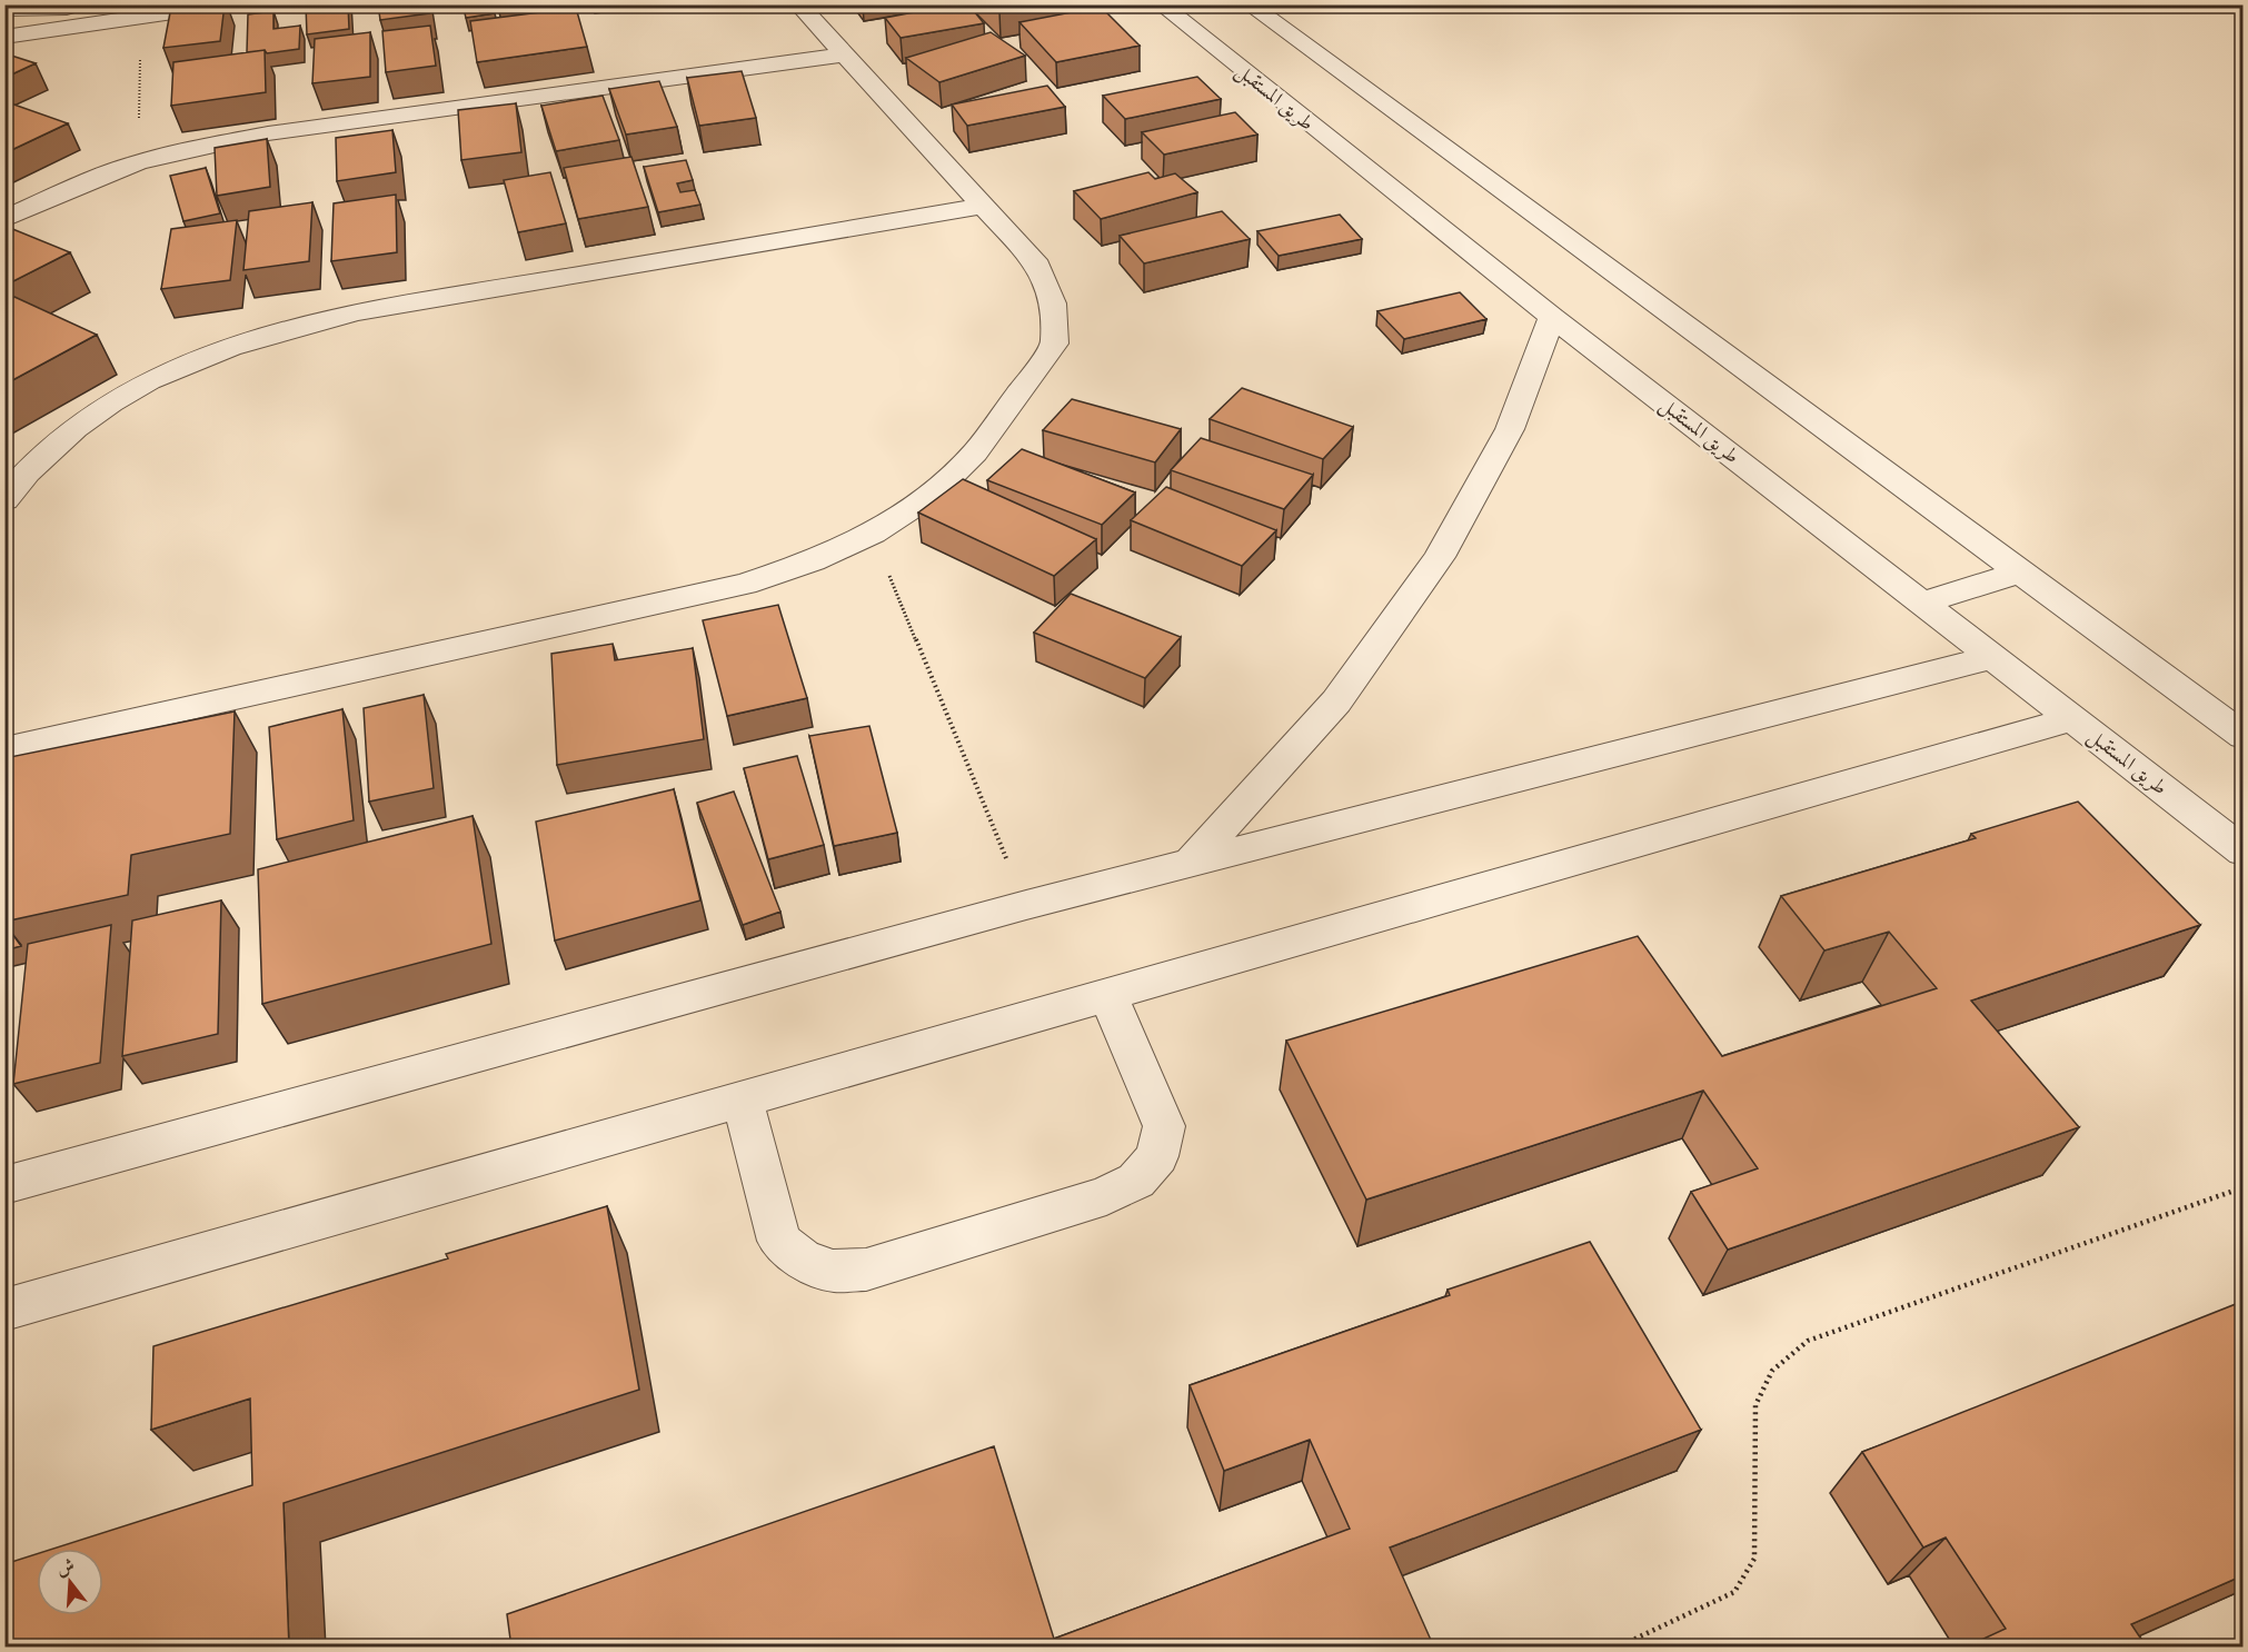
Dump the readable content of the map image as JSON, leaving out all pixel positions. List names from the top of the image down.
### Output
{
  "streets": {
    "street": ["طريق المستقبل"]
  },
  "north": "top"
}
